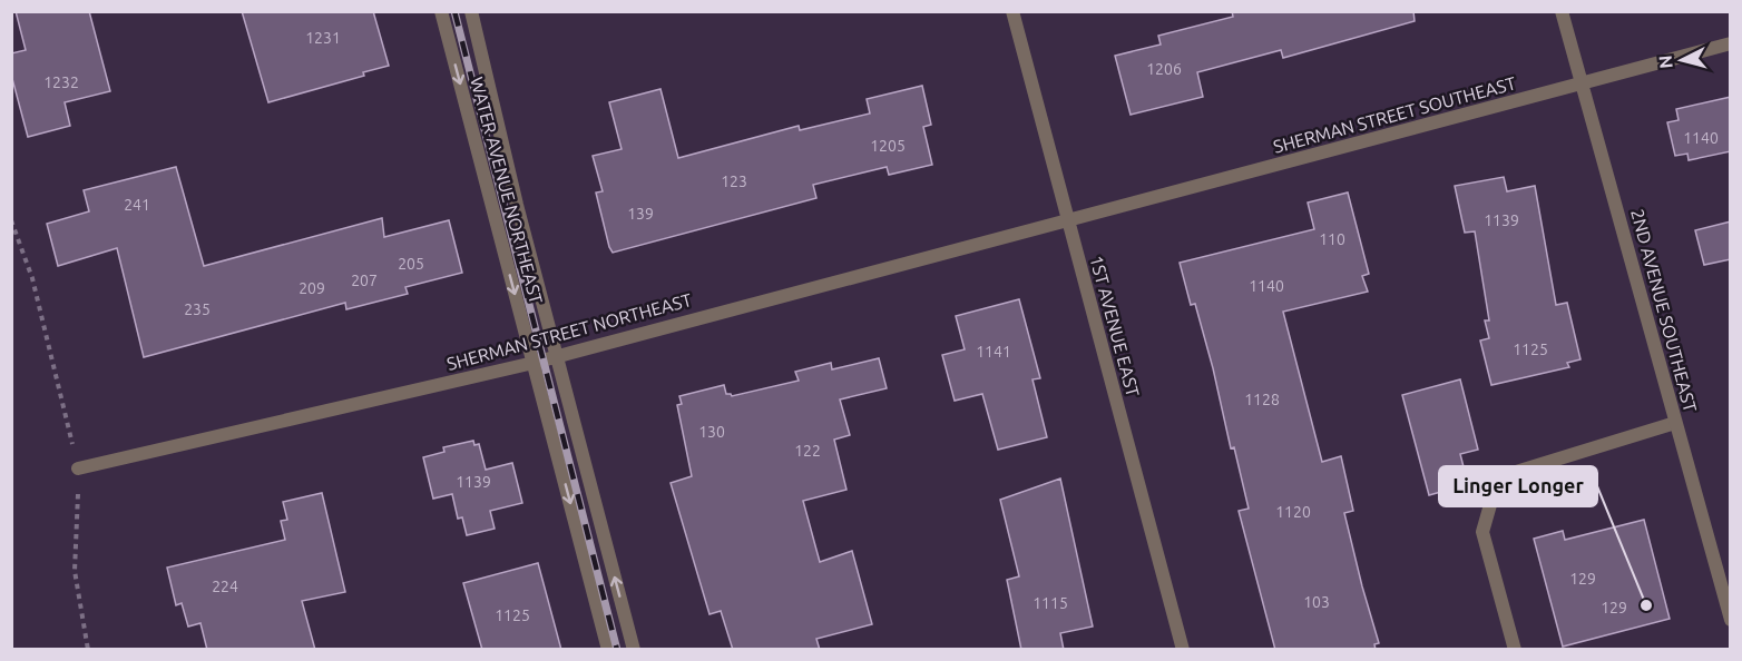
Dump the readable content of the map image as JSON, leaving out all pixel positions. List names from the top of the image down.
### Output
{
  "streets": {
    "street": [
      "SHERMAN STREET SOUTHEAST",
      "WATER AVENUE NORTHEAST",
      "2ND AVENUE SOUTHEAST",
      "1ST AVENUE EAST",
      "SHERMAN STREET NORTHEAST"
    ]
  },
  "crossings": [
    ["SHERMAN STREET SOUTHEAST", "2ND AVENUE SOUTHEAST"],
    ["SHERMAN STREET SOUTHEAST", "1ST AVENUE EAST"],
    ["SHERMAN STREET SOUTHEAST", "SHERMAN STREET NORTHEAST"],
    ["WATER AVENUE NORTHEAST", "SHERMAN STREET NORTHEAST"],
    ["1ST AVENUE EAST", "SHERMAN STREET NORTHEAST"]
  ],
  "places": ["Linger Longer"],
  "house_numbers": [
    "1231",
    "1206",
    "1232",
    "1140",
    "1205",
    "123",
    "241",
    "139",
    "1139",
    "110",
    "205",
    "207",
    "1140",
    "209",
    "235",
    "1125",
    "1141",
    "1128",
    "130",
    "122",
    "1139",
    "1120",
    "129",
    "224",
    "103",
    "1115",
    "129",
    "1125"
  ],
  "north": "left"
}
